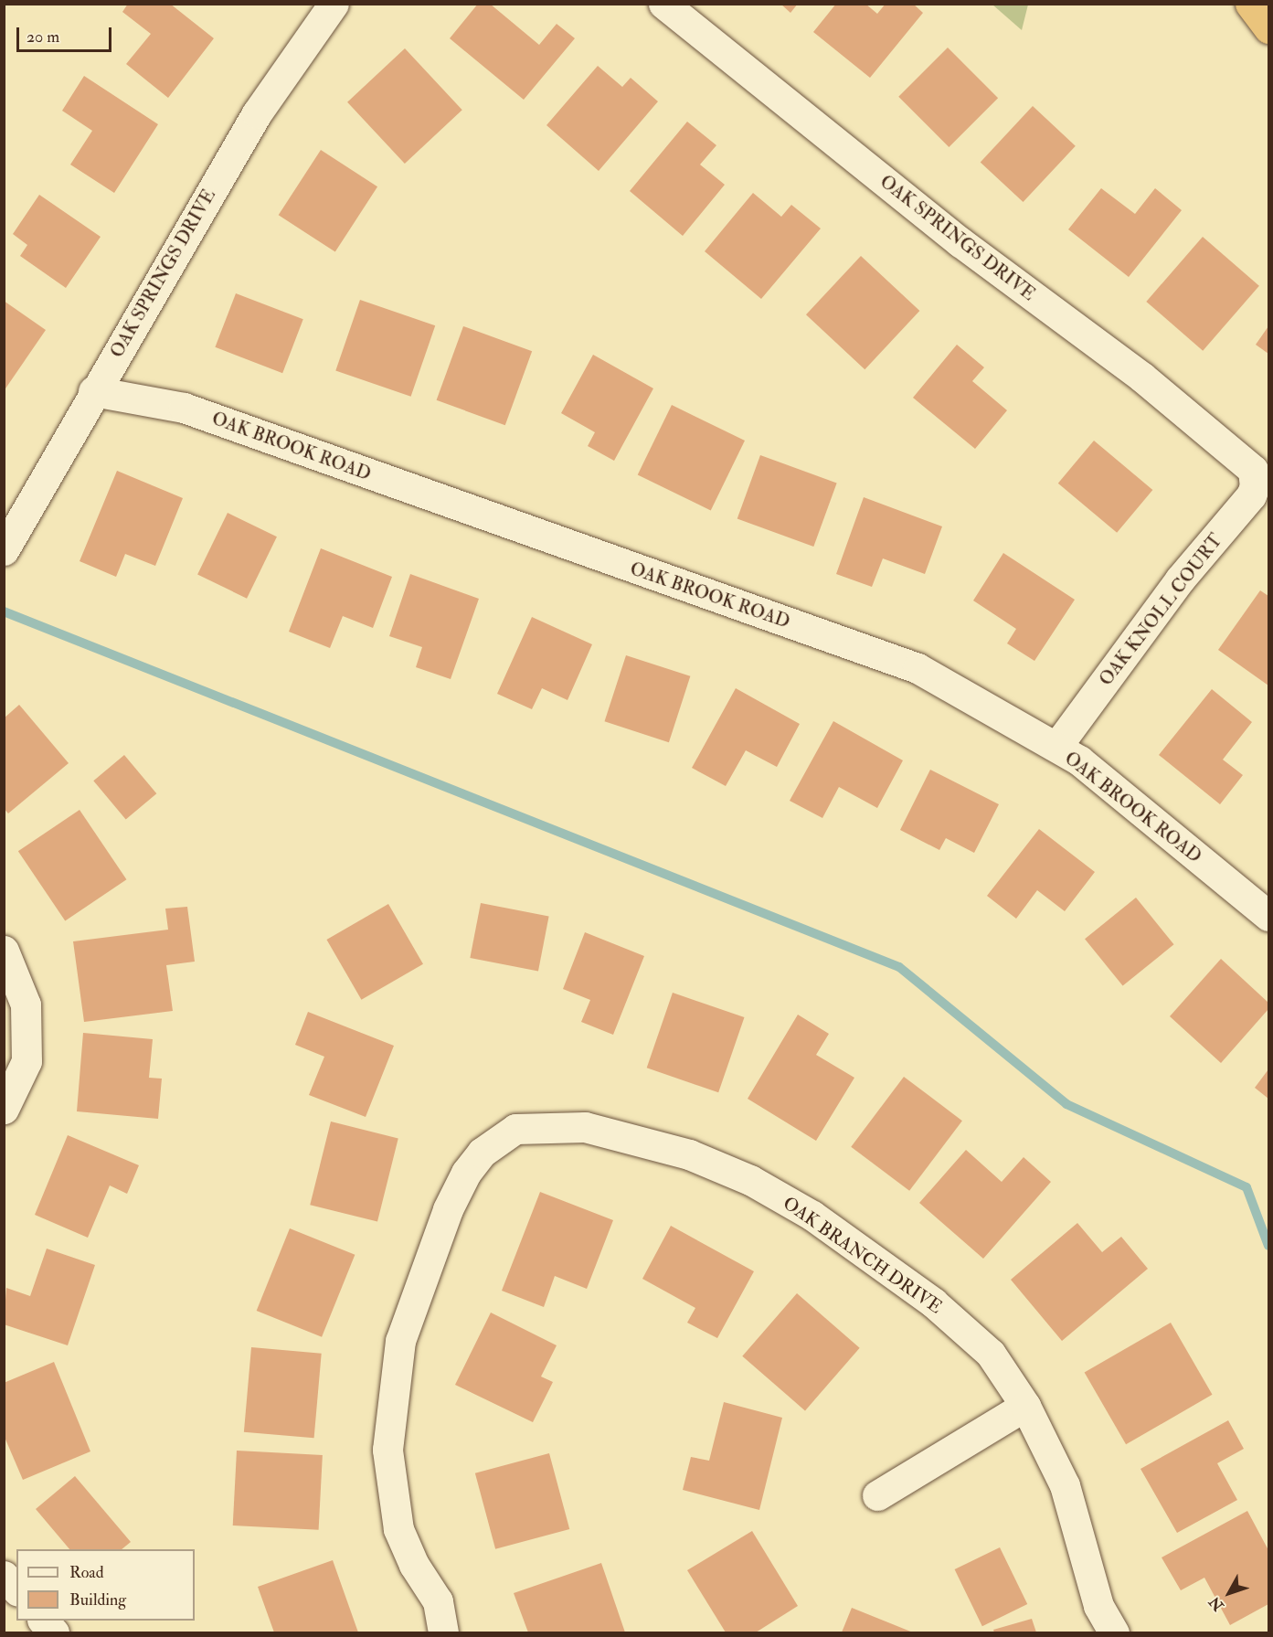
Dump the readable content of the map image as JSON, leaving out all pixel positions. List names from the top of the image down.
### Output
{
  "streets": {
    "street": [
      "OAK SPRINGS DRIVE",
      "OAK BROOK ROAD",
      "OAK KNOLL COURT",
      "OAK BRANCH DRIVE"
    ]
  },
  "crossings": [
    ["OAK SPRINGS DRIVE", "OAK BROOK ROAD"],
    ["OAK SPRINGS DRIVE", "OAK KNOLL COURT"],
    ["OAK BROOK ROAD", "OAK KNOLL COURT"]
  ],
  "legend": ["Road", "Building"],
  "scale_bar": "20 m",
  "north": "bottom left"
}
